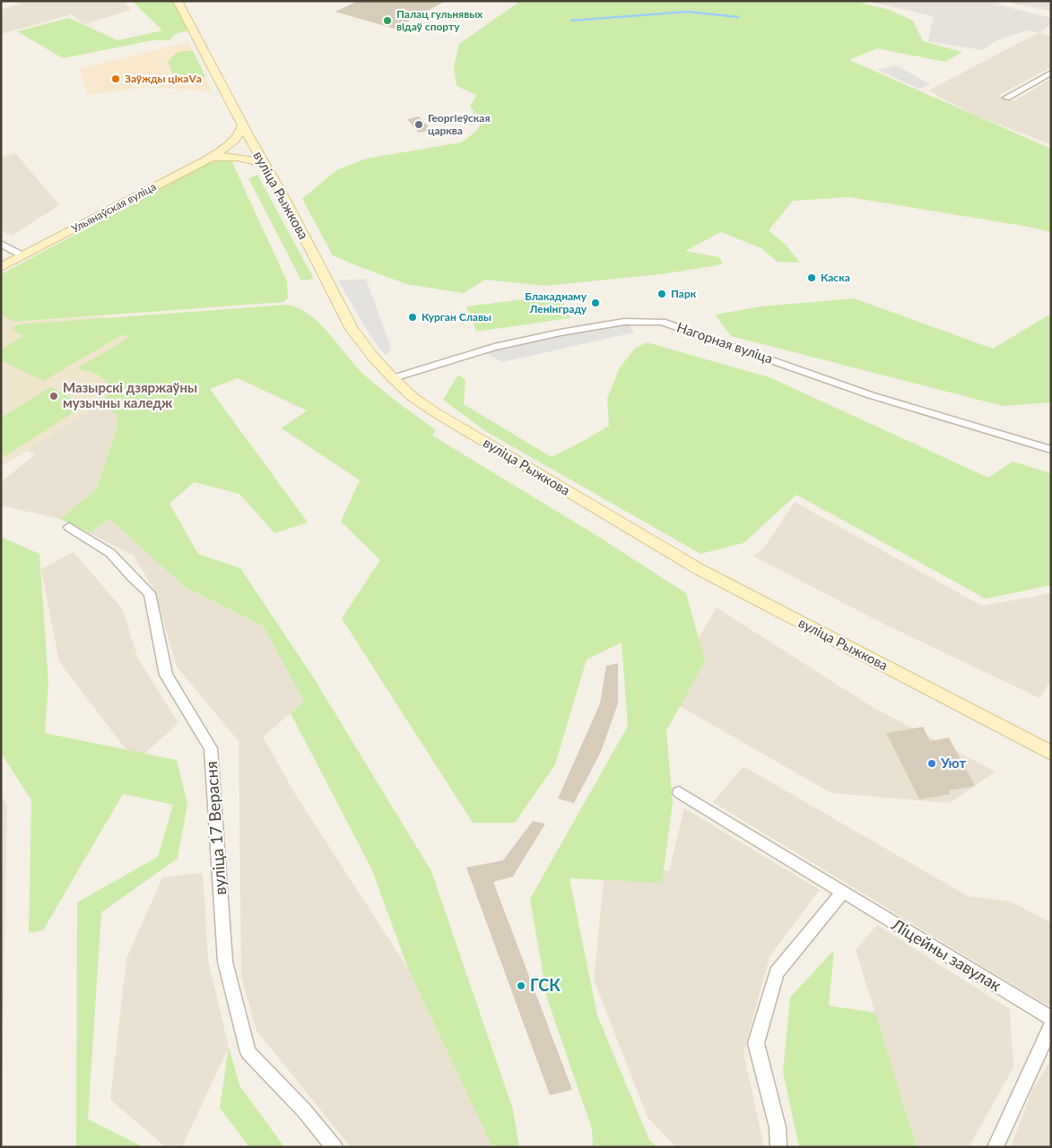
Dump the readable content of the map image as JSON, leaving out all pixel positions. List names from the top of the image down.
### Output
{
  "streets": {
    "main road": ["вуліца Рыжкова", "Ульянаўская вуліца"],
    "street": ["Нагорная вуліца", "вуліца 17 Верасня", "Ліцейны завулак"]
  },
  "crossings": [
    ["вуліца Рыжкова", "Ульянаўская вуліца"],
    ["вуліца Рыжкова", "Нагорная вуліца"]
  ],
  "places": [
    "Палац гульнявых відаў спорту",
    "Заўжды цікаVа",
    "Георгіеўская царква",
    "Каска",
    "Парк",
    "Блакаднаму Ленінграду",
    "Курган Славы",
    "Мазырскі дзяржаўны музычны каледж",
    "Уют",
    "ГСК"
  ]
}
